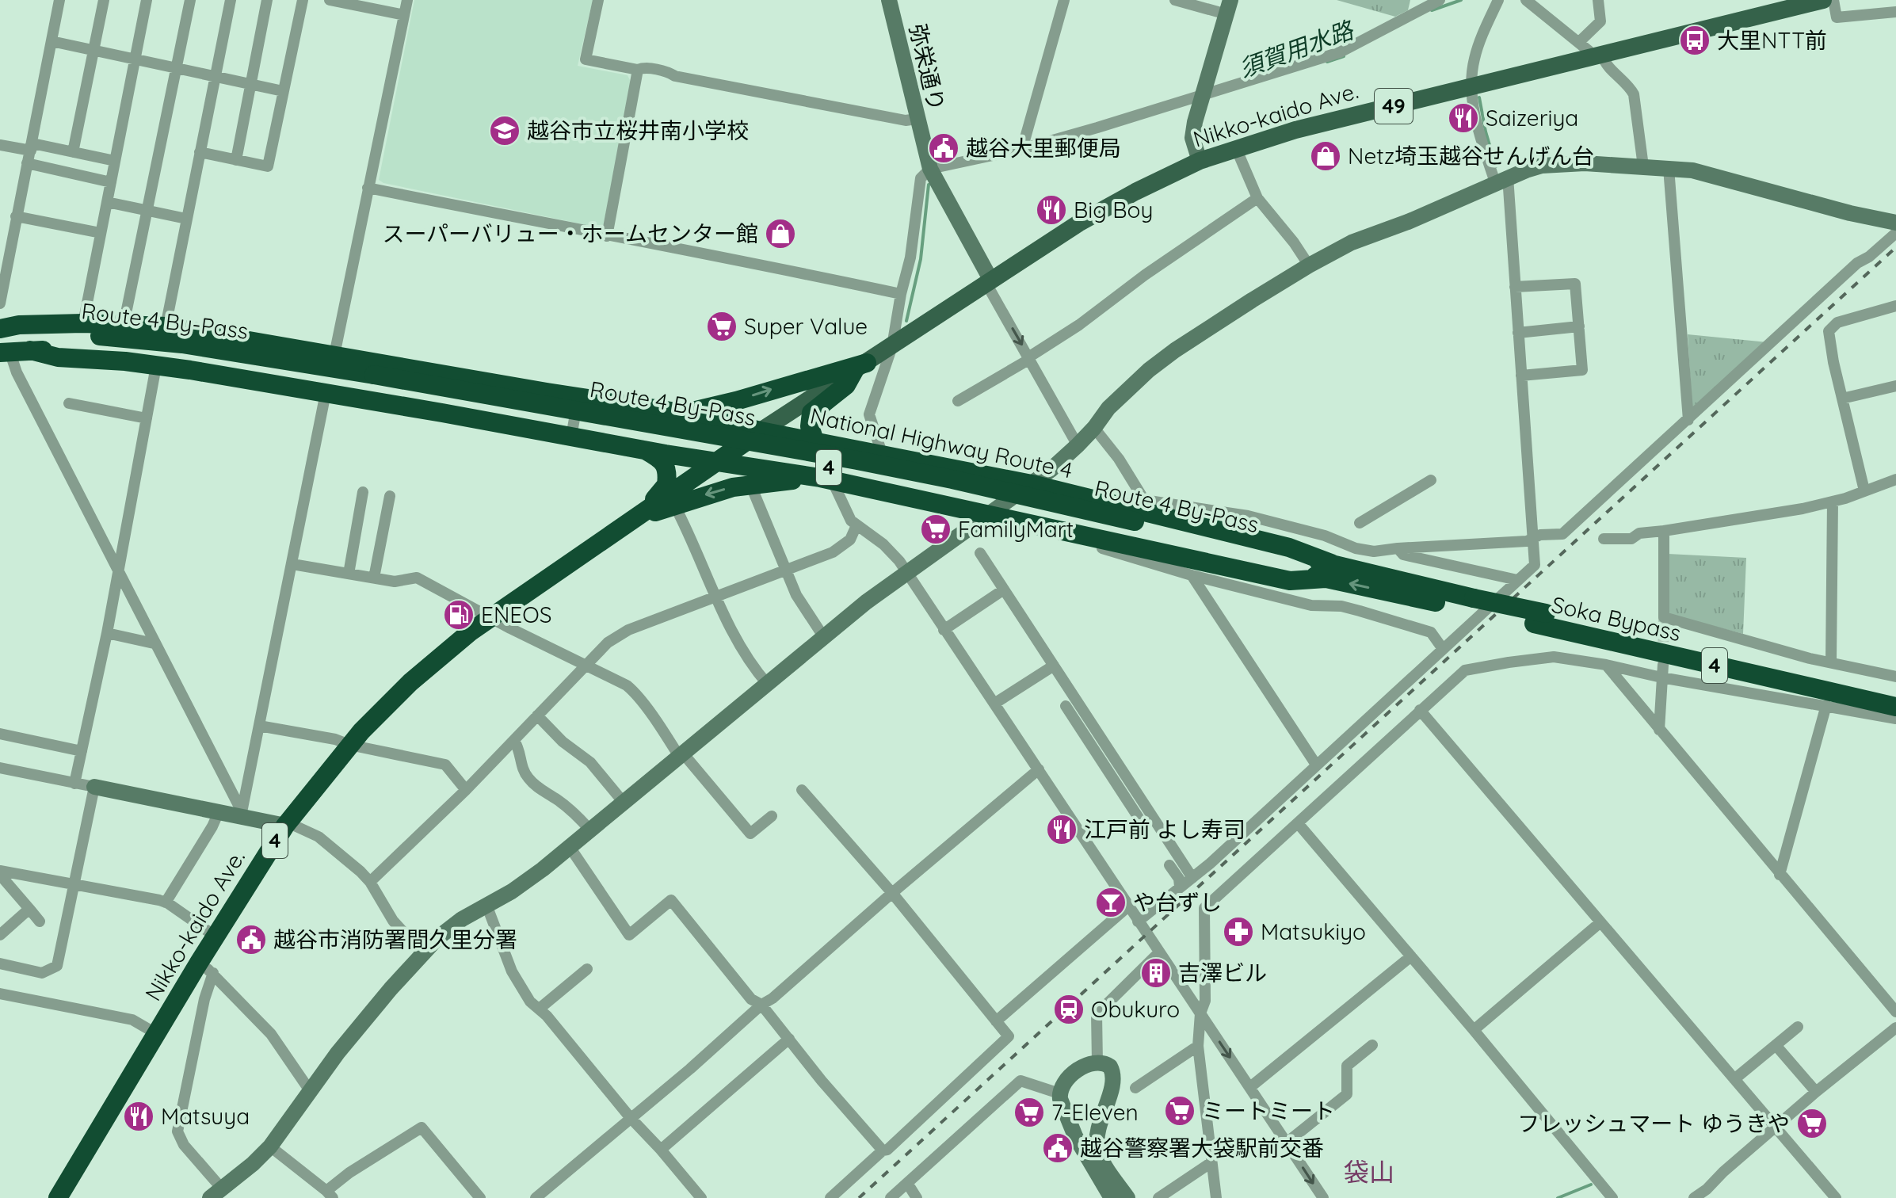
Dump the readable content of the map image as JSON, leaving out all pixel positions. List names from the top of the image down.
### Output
{
  "streets": {
    "highway": [
      "Nikko-kaido Ave.",
      "Route 4 By-Pass",
      "National Highway Route 4",
      "4",
      "Soka Bypass"
    ],
    "main road": ["49"],
    "street": ["弥栄通り"]
  },
  "crossings": [
    ["弥栄通り", "Nikko-kaido Ave."],
    ["Nikko-kaido Ave.", "National Highway Route 4"],
    ["Nikko-kaido Ave.", "4"],
    ["Route 4 By-Pass", "National Highway Route 4"],
    ["Route 4 By-Pass", "4"],
    ["Route 4 By-Pass", "Soka Bypass"],
    ["National Highway Route 4", "4"],
    ["National Highway Route 4", "Soka Bypass"],
    ["4", "Soka Bypass"]
  ],
  "districts": ["袋山"],
  "water": ["須賀用水路"],
  "places": {
    "bus stop": ["大里NTT前"],
    "restaurant": [
      "Saizeriya",
      "Big Boy",
      "江戸前 よし寿司",
      "Matsuya"
    ],
    "school or university": ["越谷市立桜井南小学校"],
    "public building": ["越谷大里郵便局", "越谷市消防署間久里分署", "越谷警察署大袋駅前交番"],
    "shop": ["Netz埼玉越谷せんげん台", "スーパーバリュー・ホームセンター館"],
    "supermarket": [
      "Super Value",
      "FamilyMart",
      "ミートミート",
      "7-Eleven",
      "フレッシュマート ゆうきや"
    ],
    "fuel station": ["ENEOS"],
    "bar": ["や台ずし"],
    "pharmacy": ["Matsukiyo"],
    "building": ["吉澤ビル"],
    "station": ["Obukuro"]
  }
}
